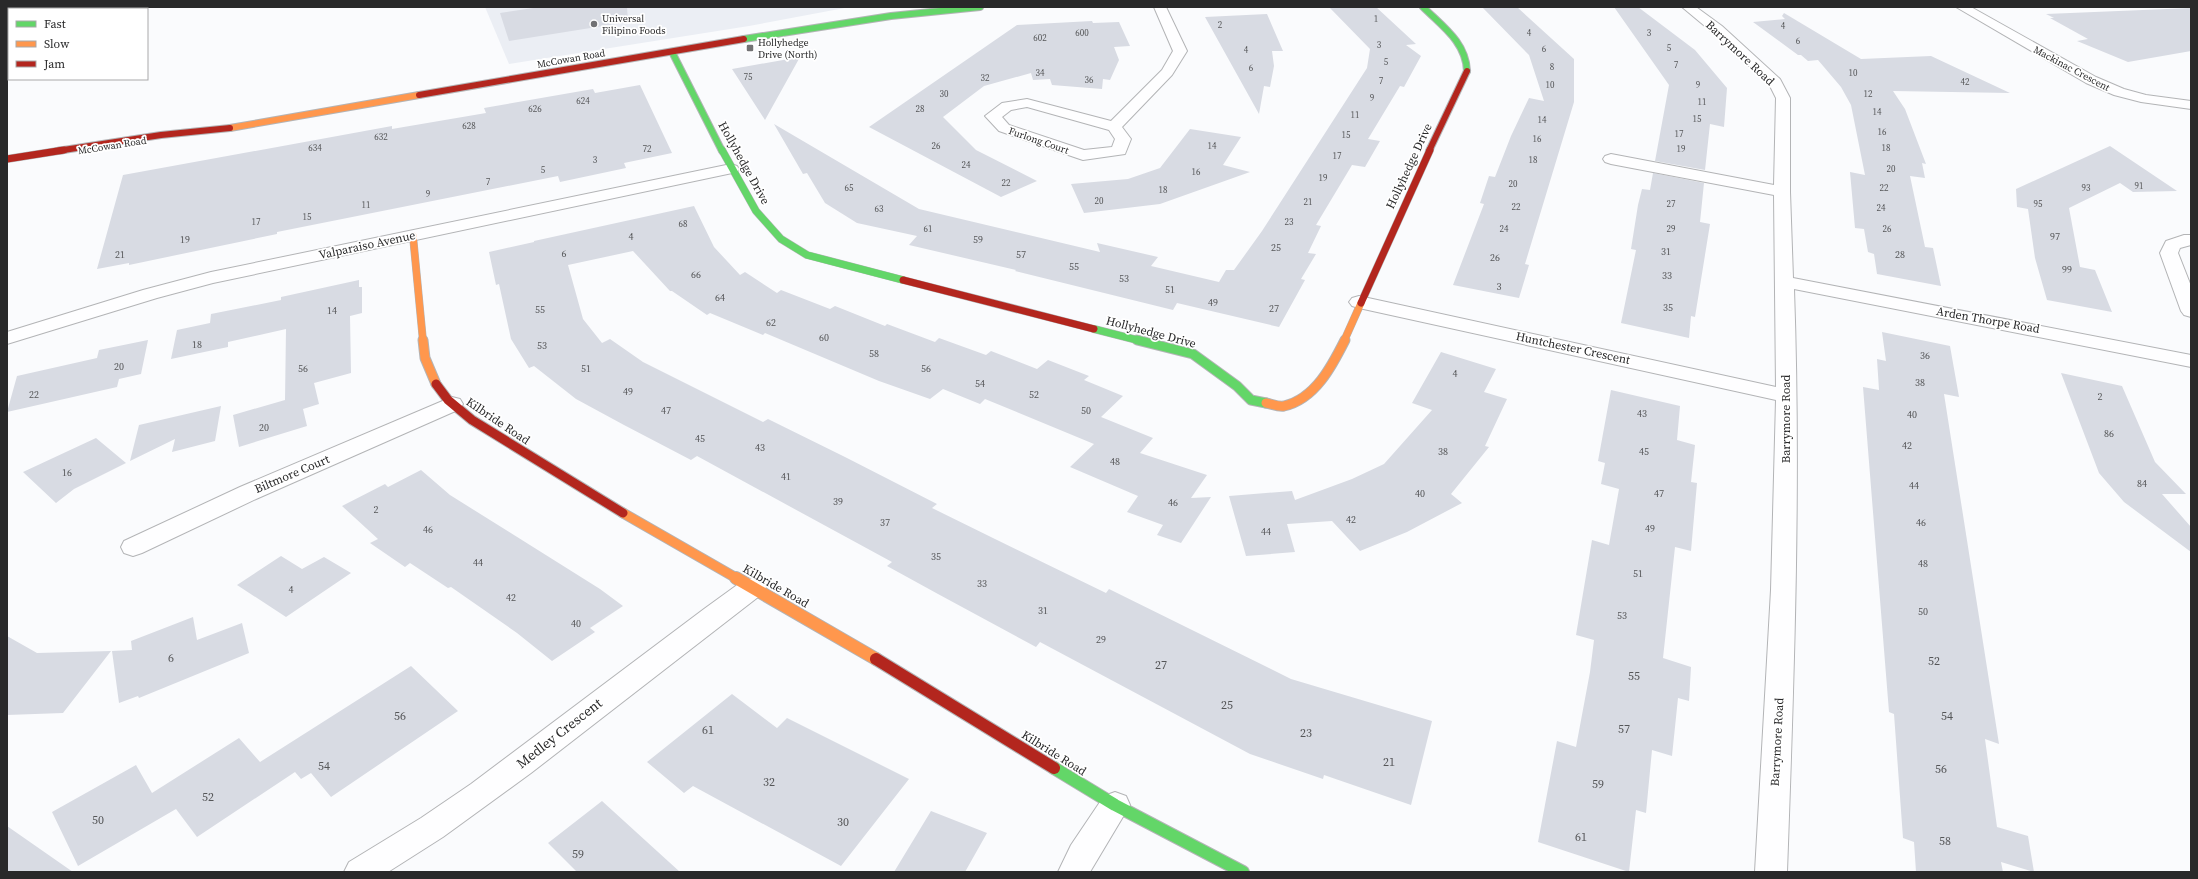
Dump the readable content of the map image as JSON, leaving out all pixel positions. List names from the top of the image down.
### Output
{
  "streets": {
    "street": [
      "Barrymore Road",
      "McCowan Road",
      "Mackinac Crescent",
      "Furlong Court",
      "Hollyhedge Drive",
      "Valparaiso Avenue",
      "Arden Thorpe Road",
      "Huntchester Crescent",
      "Kilbride Road",
      "Biltmore Court",
      "Medley Crescent"
    ]
  },
  "crossings": [
    ["Barrymore Road", "Arden Thorpe Road"],
    ["Barrymore Road", "Huntchester Crescent"],
    ["McCowan Road", "Hollyhedge Drive"],
    ["Hollyhedge Drive", "Valparaiso Avenue"],
    ["Hollyhedge Drive", "Huntchester Crescent"],
    ["Valparaiso Avenue", "Kilbride Road"],
    ["Kilbride Road", "Biltmore Court"],
    ["Kilbride Road", "Medley Crescent"]
  ],
  "places": {
    "other": ["Universal Filipino Foods"],
    "transit": ["Hollyhedge Drive (North)"]
  },
  "house_numbers": [
    "1",
    "2",
    "4",
    "600",
    "4",
    "3",
    "602",
    "6",
    "3",
    "5",
    "6",
    "4",
    "5",
    "7",
    "8",
    "6",
    "34",
    "10",
    "75",
    "32",
    "36",
    "7",
    "42",
    "10",
    "9",
    "30",
    "12",
    "9",
    "624",
    "11",
    "626",
    "28",
    "14",
    "11",
    "15",
    "14",
    "628",
    "16",
    "17",
    "15",
    "632",
    "16",
    "26",
    "14",
    "634",
    "18",
    "72",
    "19",
    "17",
    "3",
    "18",
    "24",
    "20",
    "5",
    "16",
    "19",
    "7",
    "22",
    "20",
    "91",
    "65",
    "22",
    "93",
    "18",
    "9",
    "20",
    "21",
    "27",
    "95",
    "11",
    "22",
    "24",
    "63",
    "15",
    "17",
    "23",
    "68",
    "61",
    "24",
    "29",
    "26",
    "4",
    "97",
    "19",
    "59",
    "25",
    "31",
    "6",
    "21",
    "57",
    "28",
    "26",
    "55",
    "99",
    "66",
    "33",
    "53",
    "3",
    "51",
    "64",
    "49",
    "35",
    "27",
    "55",
    "14",
    "62",
    "60",
    "18",
    "53",
    "58",
    "36",
    "20",
    "56",
    "51",
    "56",
    "4",
    "38",
    "54",
    "49",
    "22",
    "52",
    "2",
    "47",
    "50",
    "43",
    "40",
    "20",
    "86",
    "45",
    "42",
    "43",
    "38",
    "45",
    "48",
    "16",
    "41",
    "84",
    "44",
    "40",
    "47",
    "39",
    "46",
    "2",
    "42",
    "37",
    "46",
    "49",
    "46",
    "44",
    "35",
    "44",
    "48",
    "51",
    "33",
    "4",
    "42",
    "31",
    "50",
    "53",
    "40",
    "29",
    "6",
    "52",
    "27",
    "55",
    "25",
    "56",
    "54",
    "57",
    "61",
    "23",
    "21",
    "54",
    "56",
    "32",
    "59",
    "52",
    "50",
    "30",
    "61",
    "58",
    "59"
  ],
  "legend": ["Fast", "Slow", "Jam"]
}
